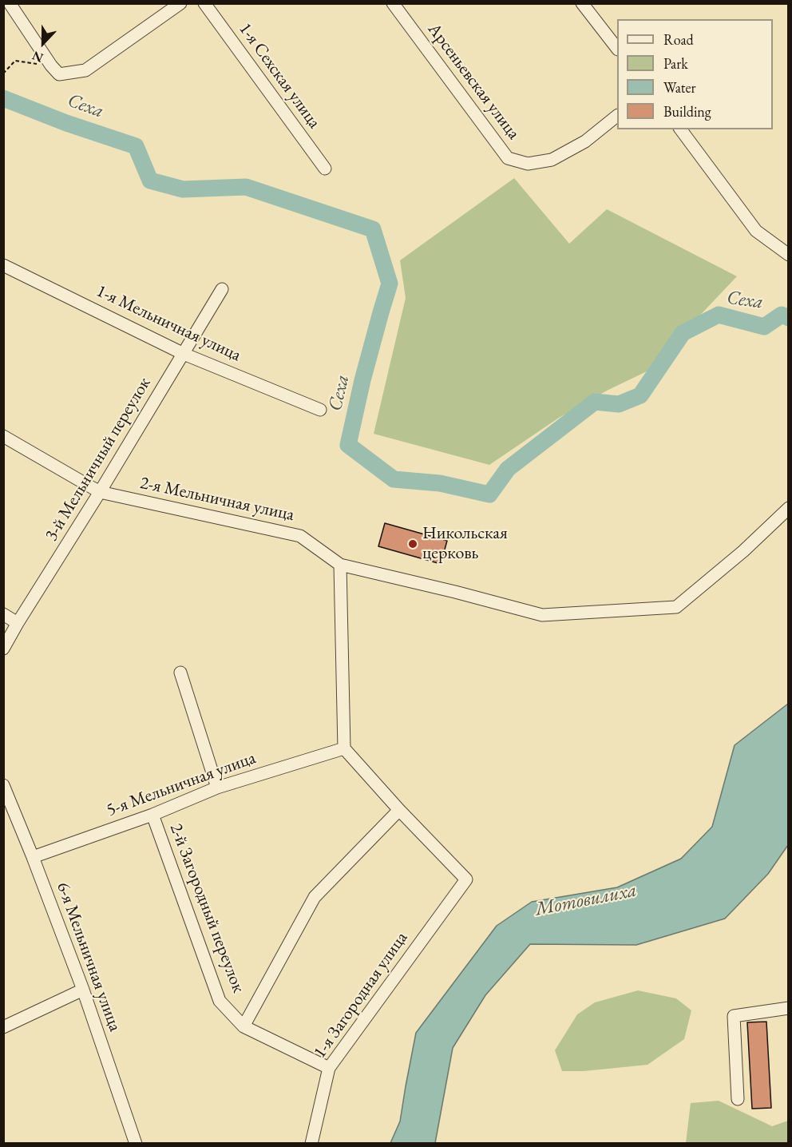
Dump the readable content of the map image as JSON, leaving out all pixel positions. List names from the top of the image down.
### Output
{
  "streets": {
    "street": [
      "1-я Сехская улица",
      "Арсеньевская улица",
      "1-я Мельничная улица",
      "3-й Мельничный переулок",
      "2-я Мельничная улица",
      "5-я Мельничная улица",
      "2-й Загородный переулок",
      "6-я Мельничная улица",
      "1-я Загородная улица"
    ]
  },
  "crossings": [
    ["1-я Мельничная улица", "3-й Мельничный переулок"],
    ["3-й Мельничный переулок", "2-я Мельничная улица"],
    ["5-я Мельничная улица", "2-й Загородный переулок"],
    ["5-я Мельничная улица", "6-я Мельничная улица"],
    ["2-й Загородный переулок", "1-я Загородная улица"]
  ],
  "water": ["Сеха", "Мотовилиха"],
  "places": ["Никольская церковь"],
  "legend": [
    "Road",
    "Park",
    "Water",
    "Building"
  ],
  "north": "bottom"
}
